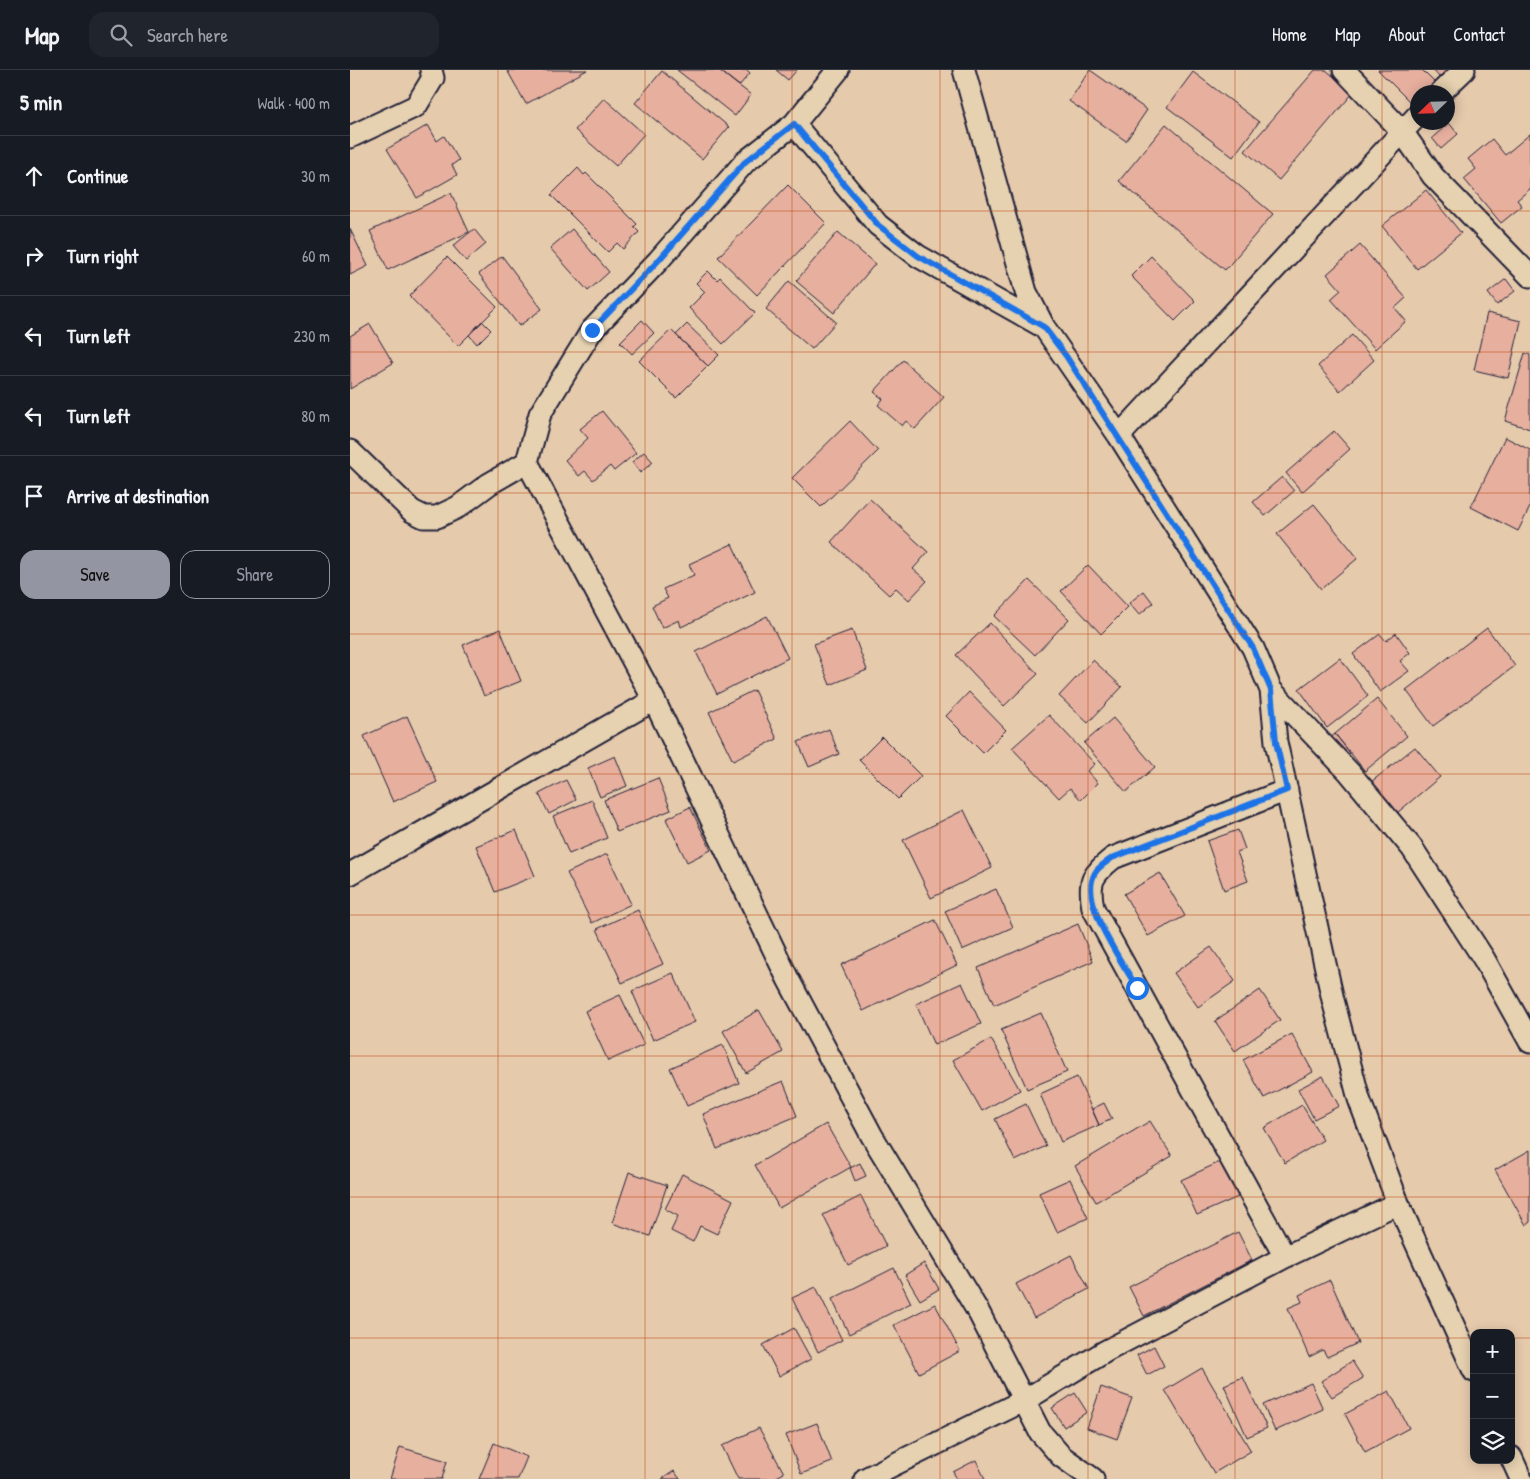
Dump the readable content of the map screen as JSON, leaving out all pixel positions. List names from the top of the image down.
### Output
{
  "north": "bottom left",
  "page": {
    "header": "Map",
    "search": "Search here",
    "nav": [
      "Home",
      "Map",
      "About",
      "Contact"
    ],
    "heading": ["5 min", "Walk · 400 m"],
    "list": [
      ["Continue", "30 m"],
      ["Turn right", "60 m"],
      ["Turn left", "230 m"],
      ["Turn left", "80 m"],
      "Arrive at destination"
    ],
    "buttons": ["Save", "Share"],
    "map_buttons": ["+", "−"]
  }
}
